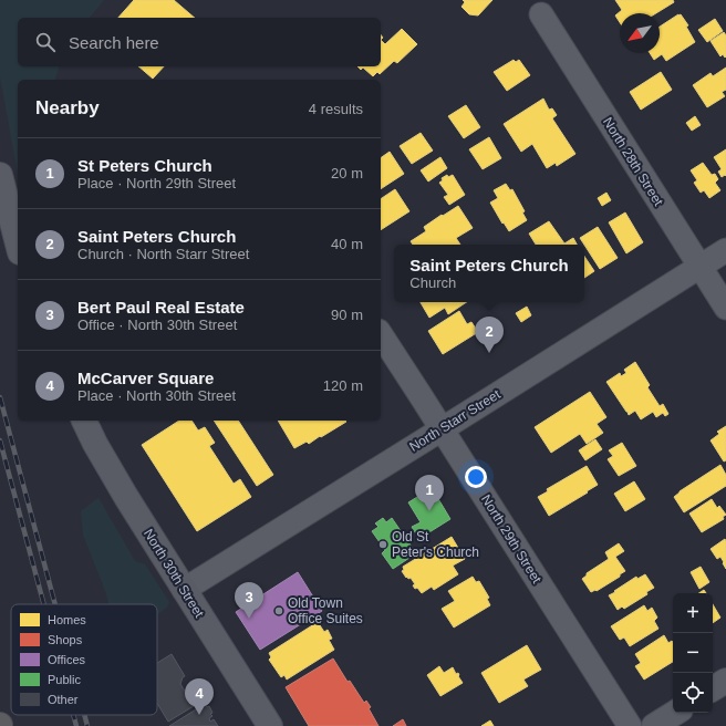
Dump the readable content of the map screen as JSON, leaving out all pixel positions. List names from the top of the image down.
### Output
{
  "streets": {
    "main road": ["North 30th Street"],
    "street": ["North 28th Street", "North Starr Street", "North 29th Street"]
  },
  "crossings": [
    ["North 28th Street", "North Starr Street"],
    ["North Starr Street", "North 29th Street"],
    ["North Starr Street", "North 30th Street"]
  ],
  "places": ["Old St Peter's Church", "Old Town Office Suites"],
  "legend": [
    "Homes",
    "Shops",
    "Offices",
    "Public",
    "Other"
  ],
  "north": "bottom left",
  "page": {
    "search": "Search here",
    "heading": ["Nearby", "4 results"],
    "list": [
      {
        "mark": "1",
        "name": "St Peters Church",
        "note": "Place · North 29th Street",
        "value": "20 m"
      },
      {
        "mark": "2",
        "name": "Saint Peters Church",
        "note": "Church · North Starr Street",
        "value": "40 m"
      },
      {
        "mark": "3",
        "name": "Bert Paul Real Estate",
        "note": "Office · North 30th Street",
        "value": "90 m"
      },
      {
        "mark": "4",
        "name": "McCarver Square",
        "note": "Place · North 30th Street",
        "value": "120 m"
      }
    ],
    "popup": ["Saint Peters Church", "Church"],
    "pins": [
      "2",
      "1",
      "3",
      "4"
    ],
    "map_buttons": ["+", "−"]
  }
}
